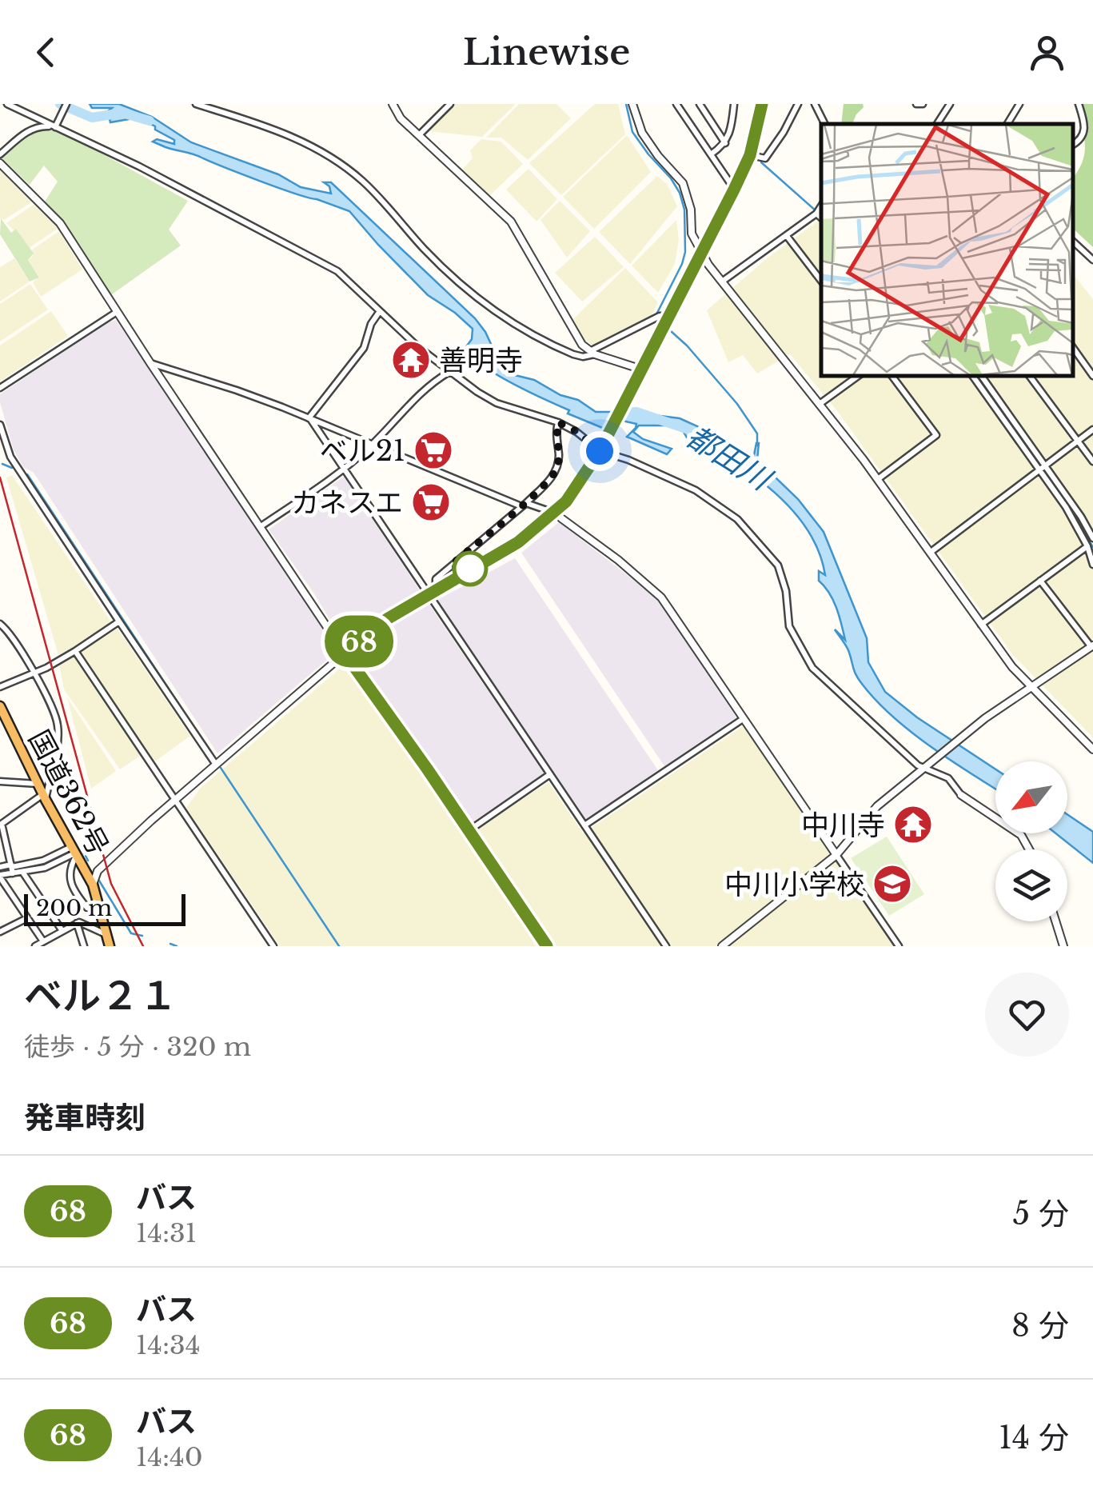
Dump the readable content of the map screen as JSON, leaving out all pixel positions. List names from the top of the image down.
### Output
{
  "streets": {
    "highway": ["国道362号"]
  },
  "water": ["都田川"],
  "places": {
    "temple": ["善明寺", "中川寺"],
    "supermarket": ["ベル21", "カネスエ"],
    "school or university": ["中川小学校"]
  },
  "lines": ["bus line 68"],
  "scale_bar": "200 m",
  "north": "bottom left",
  "page": {
    "header": "Linewise",
    "on_map": "68",
    "scale": "200 m",
    "heading": [
      ["ベル２１", "徒歩 · 5 分 · 320 m"],
      "発車時刻"
    ],
    "list": [
      {
        "mark": "68",
        "name": "バス",
        "note": "14:31",
        "value": "5 分"
      },
      {
        "mark": "68",
        "name": "バス",
        "note": "14:34",
        "value": "8 分"
      },
      {
        "mark": "68",
        "name": "バス",
        "note": "14:40",
        "value": "14 分"
      }
    ]
  }
}
